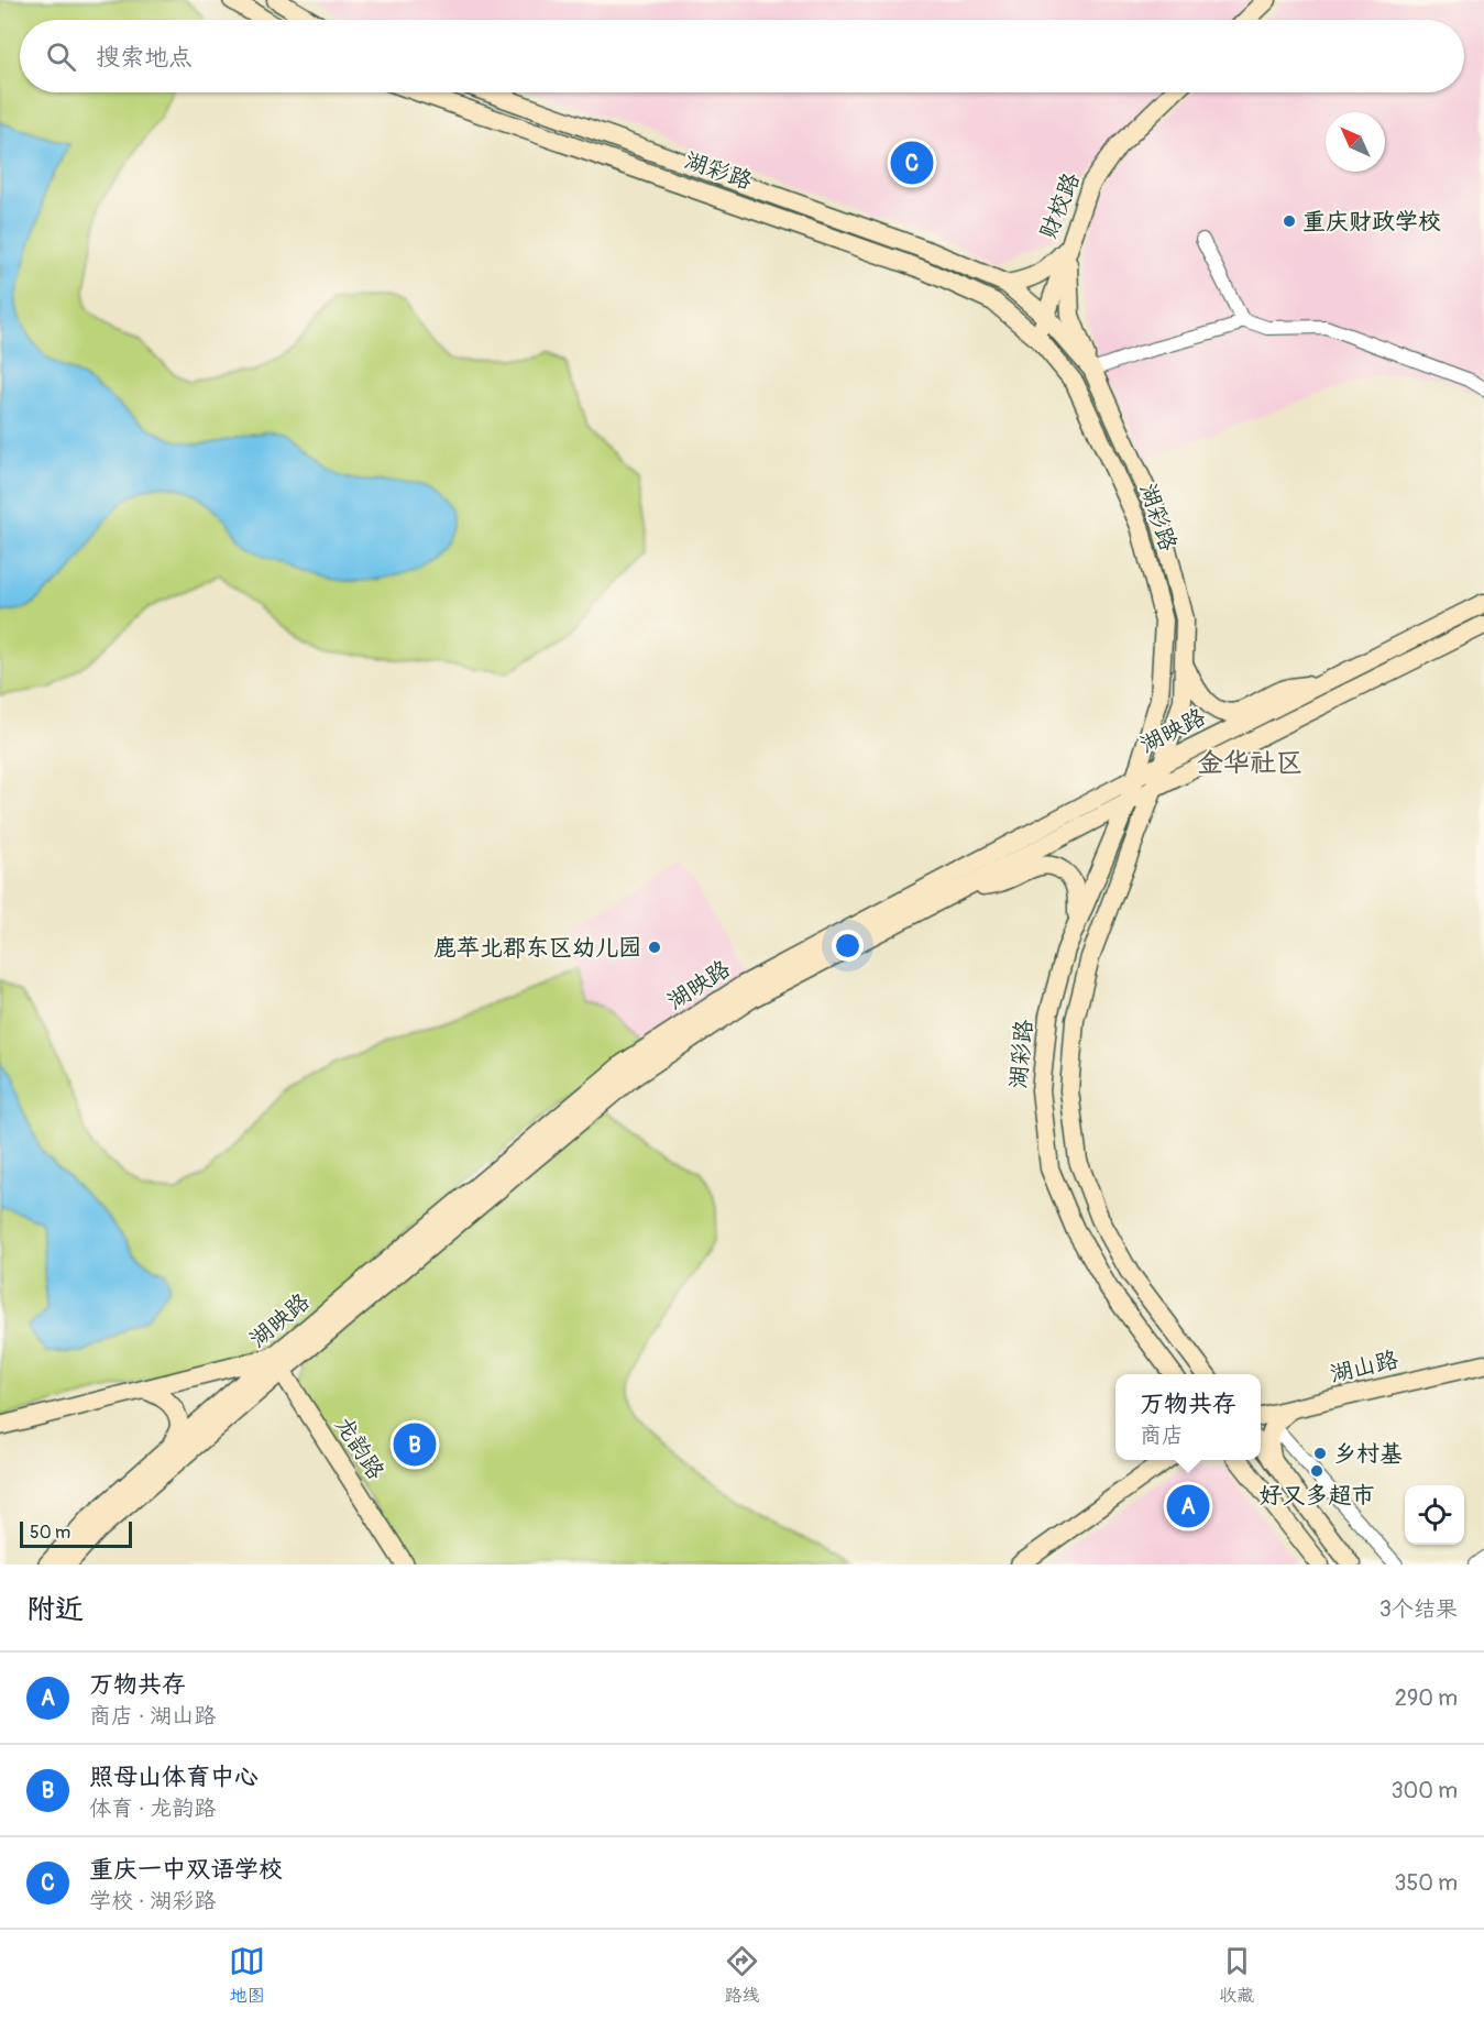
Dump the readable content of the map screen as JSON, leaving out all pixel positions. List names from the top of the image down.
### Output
{
  "streets": {
    "main road": [
      "湖彩路",
      "财校路",
      "湖映路",
      "湖山路",
      "龙韵路"
    ]
  },
  "crossings": [
    ["湖彩路", "财校路"],
    ["湖彩路", "湖映路"],
    ["湖映路", "龙韵路"]
  ],
  "districts": ["金华社区"],
  "places": [
    "重庆财政学校",
    "鹿苹北郡东区幼儿园",
    "乡村基",
    "好又多超市"
  ],
  "scale_bar": "50 m",
  "north": "top left",
  "page": {
    "search": "搜索地点",
    "pins": ["C", "B", "A"],
    "popup": ["万物共存", "商店"],
    "scale": "50 m",
    "heading": ["附近", "3个结果"],
    "list": [
      {
        "mark": "A",
        "name": "万物共存",
        "note": "商店 · 湖山路",
        "value": "290 m"
      },
      {
        "mark": "B",
        "name": "照母山体育中心",
        "note": "体育 · 龙韵路",
        "value": "300 m"
      },
      {
        "mark": "C",
        "name": "重庆一中双语学校",
        "note": "学校 · 湖彩路",
        "value": "350 m"
      }
    ],
    "nav": ["地图", "路线", "收藏"]
  }
}
